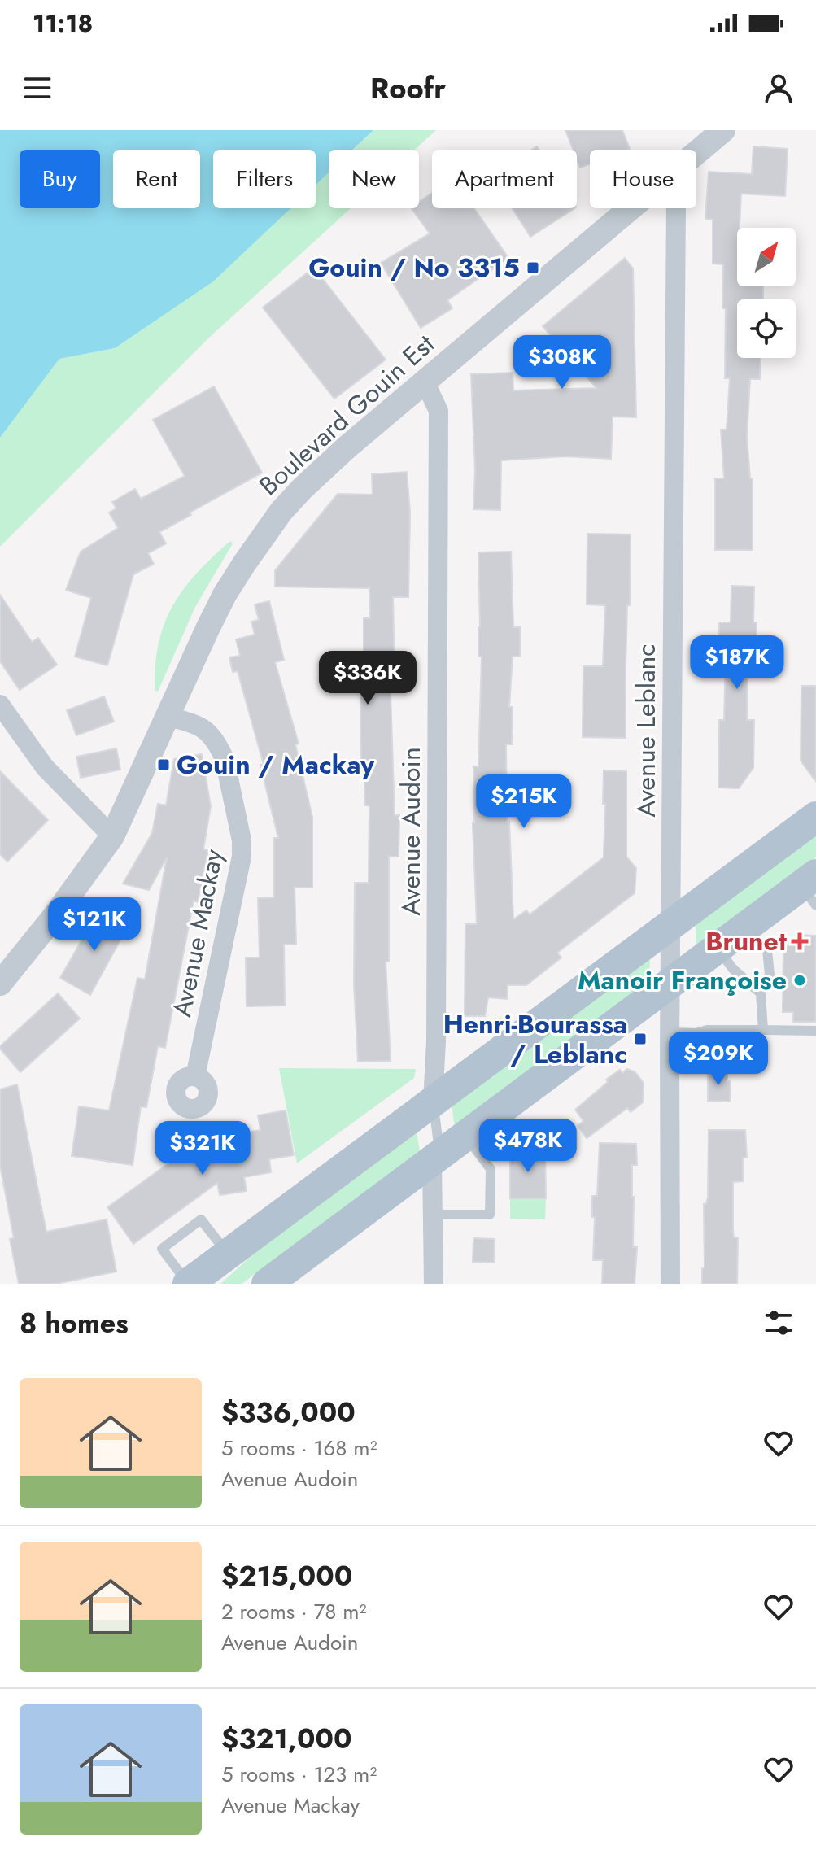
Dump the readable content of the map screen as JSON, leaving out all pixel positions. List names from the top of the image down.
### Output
{
  "streets": {
    "street": [
      "Boulevard Gouin Est",
      "Avenue Leblanc",
      "Avenue Audoin",
      "Avenue Mackay"
    ]
  },
  "crossings": [
    ["Boulevard Gouin Est", "Avenue Audoin"],
    ["Boulevard Gouin Est", "Avenue Mackay"]
  ],
  "places": {
    "transit": ["Gouin / No 3315", "Gouin / Mackay", "Henri-Bourassa / Leblanc"],
    "health": ["Brunet"],
    "other": ["Manoir Françoise"]
  },
  "north": "top right",
  "page": {
    "status": "11:18",
    "header": "Roofr",
    "chip": [
      "Buy",
      "Rent",
      "Filters",
      "New",
      "Apartment",
      "House"
    ],
    "price": [
      "$308K",
      "$187K",
      "$336K",
      "$215K",
      "$121K",
      "$209K",
      "$478K",
      "$321K"
    ],
    "heading": "8 homes",
    "list": [
      {
        "name": "$336,000",
        "note": "5 rooms · 168 m² · Avenue Audoin"
      },
      {
        "name": "$215,000",
        "note": "2 rooms · 78 m² · Avenue Audoin"
      },
      {
        "name": "$321,000",
        "note": "5 rooms · 123 m² · Avenue Mackay"
      }
    ]
  }
}
